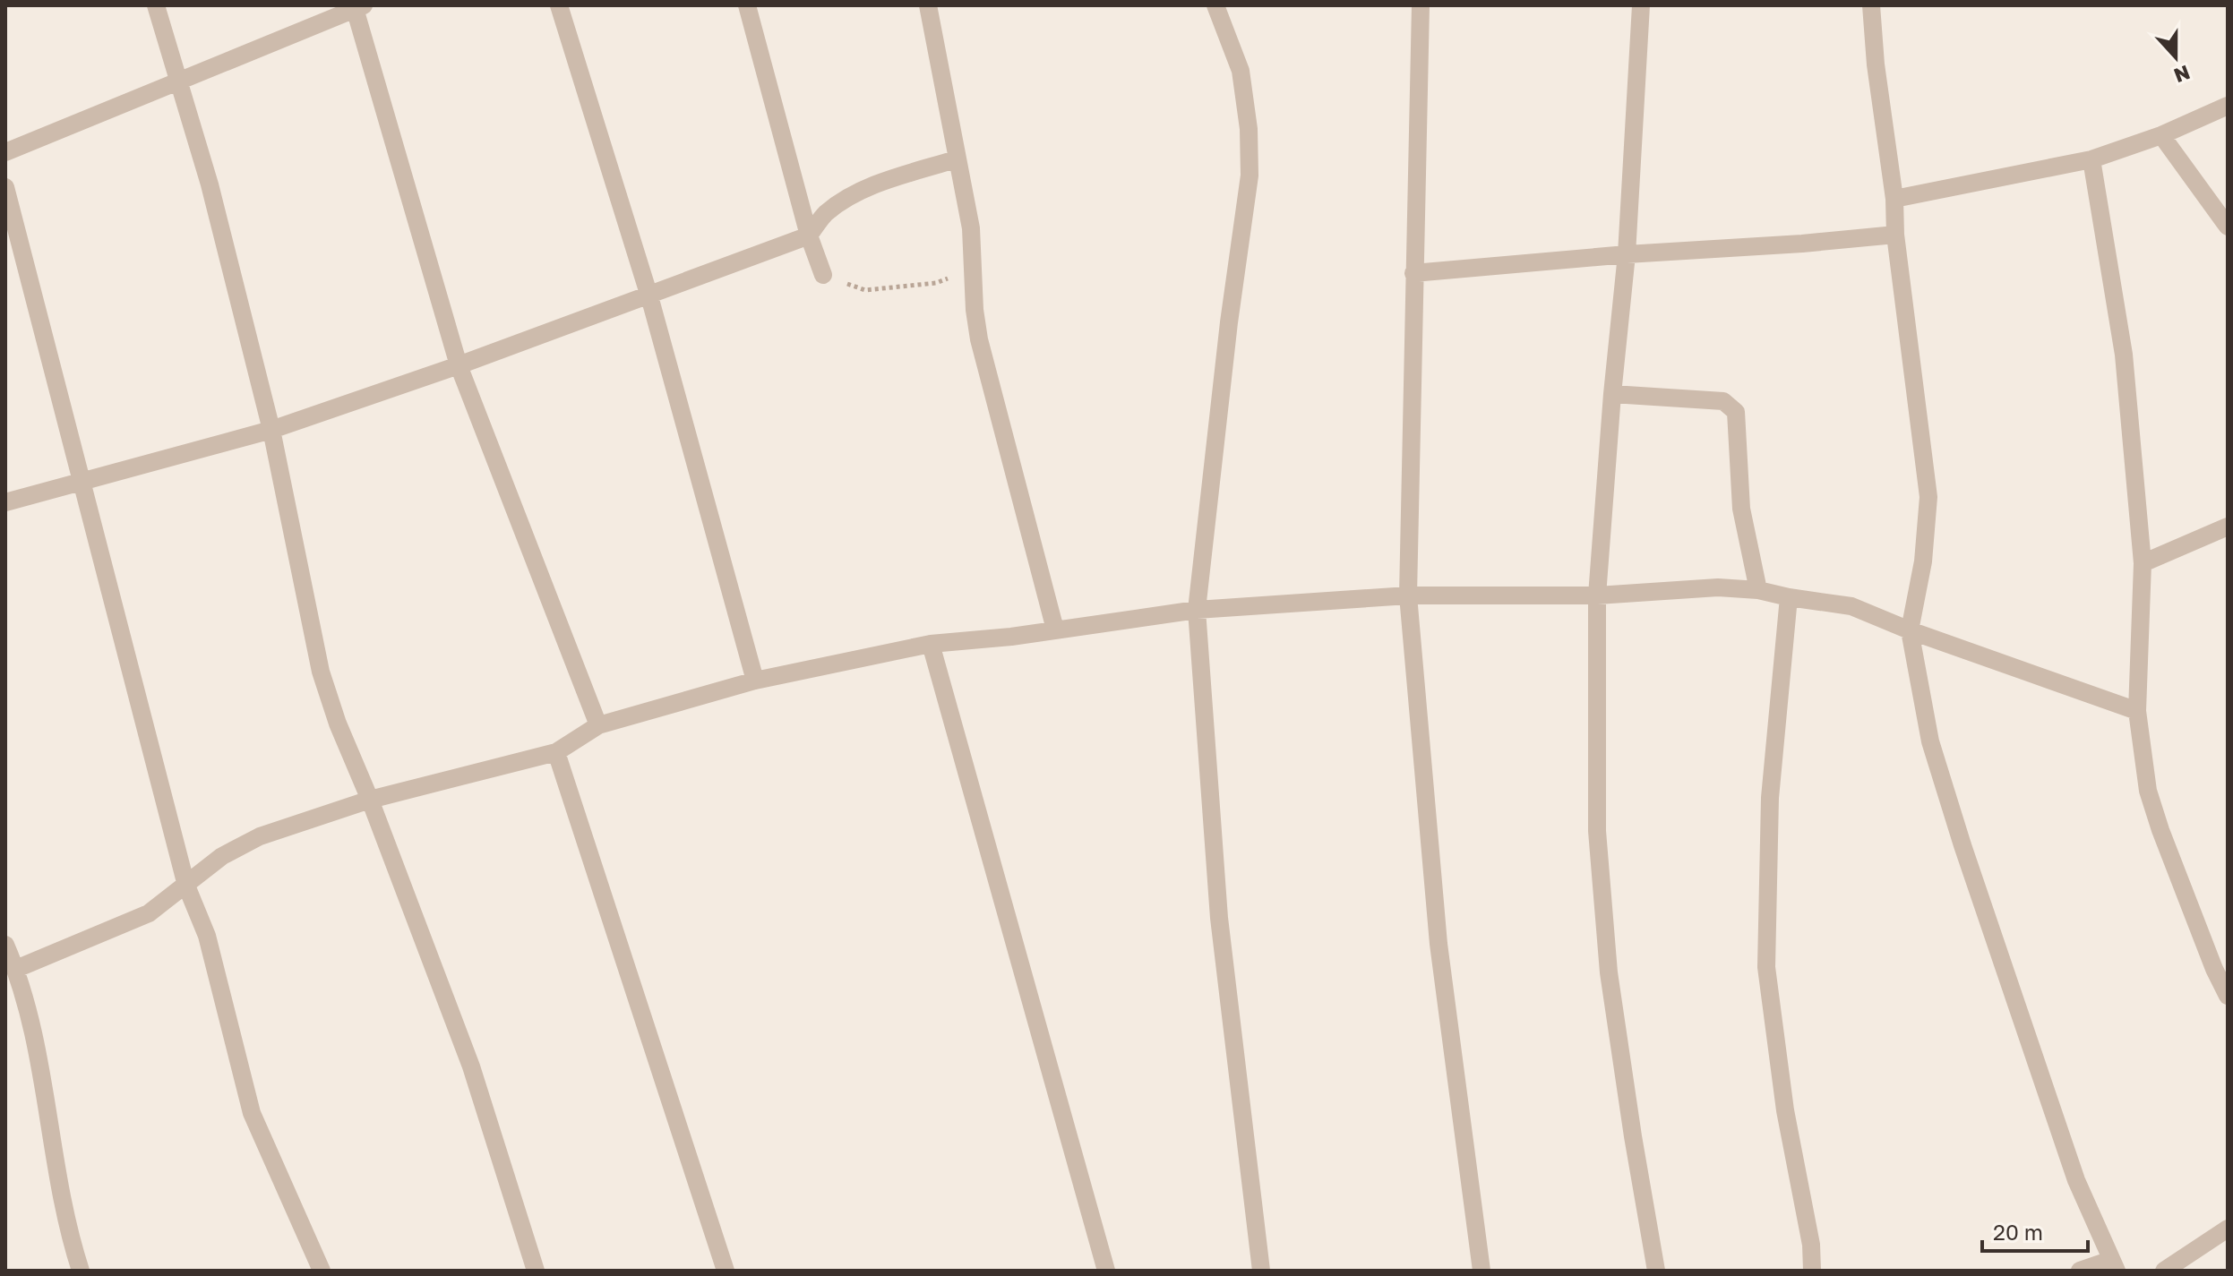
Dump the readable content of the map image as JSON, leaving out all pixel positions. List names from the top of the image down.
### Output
{
  "scale_bar": "20 m",
  "north": "bottom"
}
